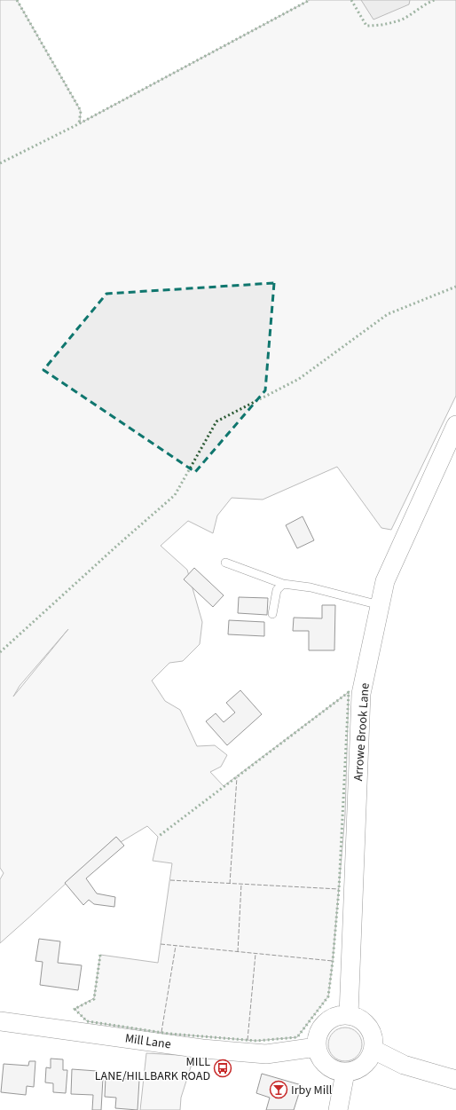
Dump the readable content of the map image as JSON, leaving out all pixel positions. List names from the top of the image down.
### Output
{
  "streets": {
    "street": ["Arrowe Brook Lane", "Mill Lane"]
  },
  "crossings": [
    ["Arrowe Brook Lane", "Mill Lane"]
  ],
  "places": {
    "bus stop": ["MILL LANE/HILLBARK ROAD"],
    "bar": ["Irby Mill"]
  }
}
